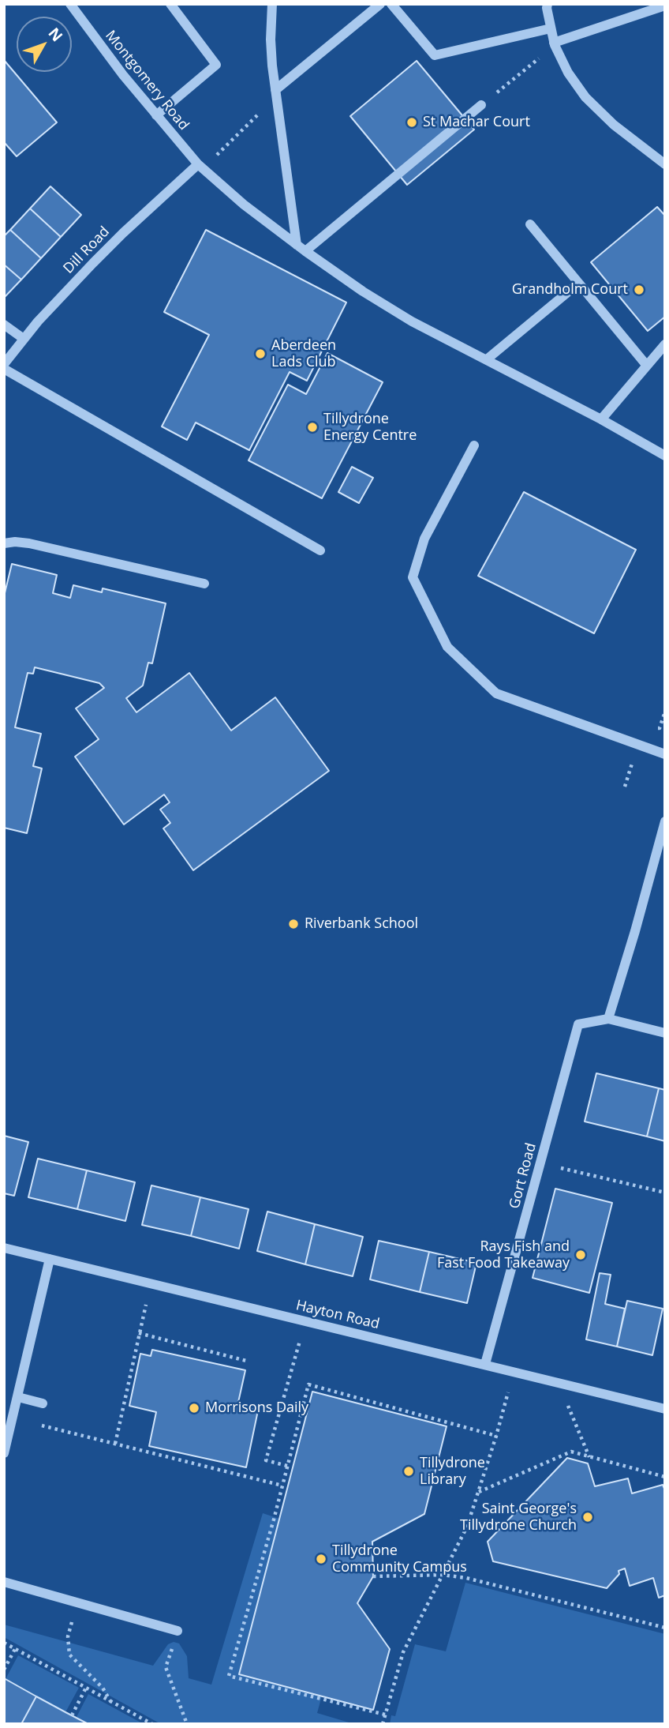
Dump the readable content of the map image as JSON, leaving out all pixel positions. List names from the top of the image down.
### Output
{
  "streets": {
    "street": [
      "Montgomery Road",
      "Dill Road",
      "Gort Road",
      "Hayton Road"
    ]
  },
  "crossings": [
    ["Montgomery Road", "Dill Road"],
    ["Gort Road", "Hayton Road"]
  ],
  "places": [
    "St Machar Court",
    "Grandholm Court",
    "Aberdeen Lads Club",
    "Tillydrone Energy Centre",
    "Riverbank School",
    "Rays Fish and Fast Food Takeaway",
    "Morrisons Daily",
    "Tillydrone Library",
    "Saint George's Tillydrone Church",
    "Tillydrone Community Campus"
  ],
  "north": "top right"
}
